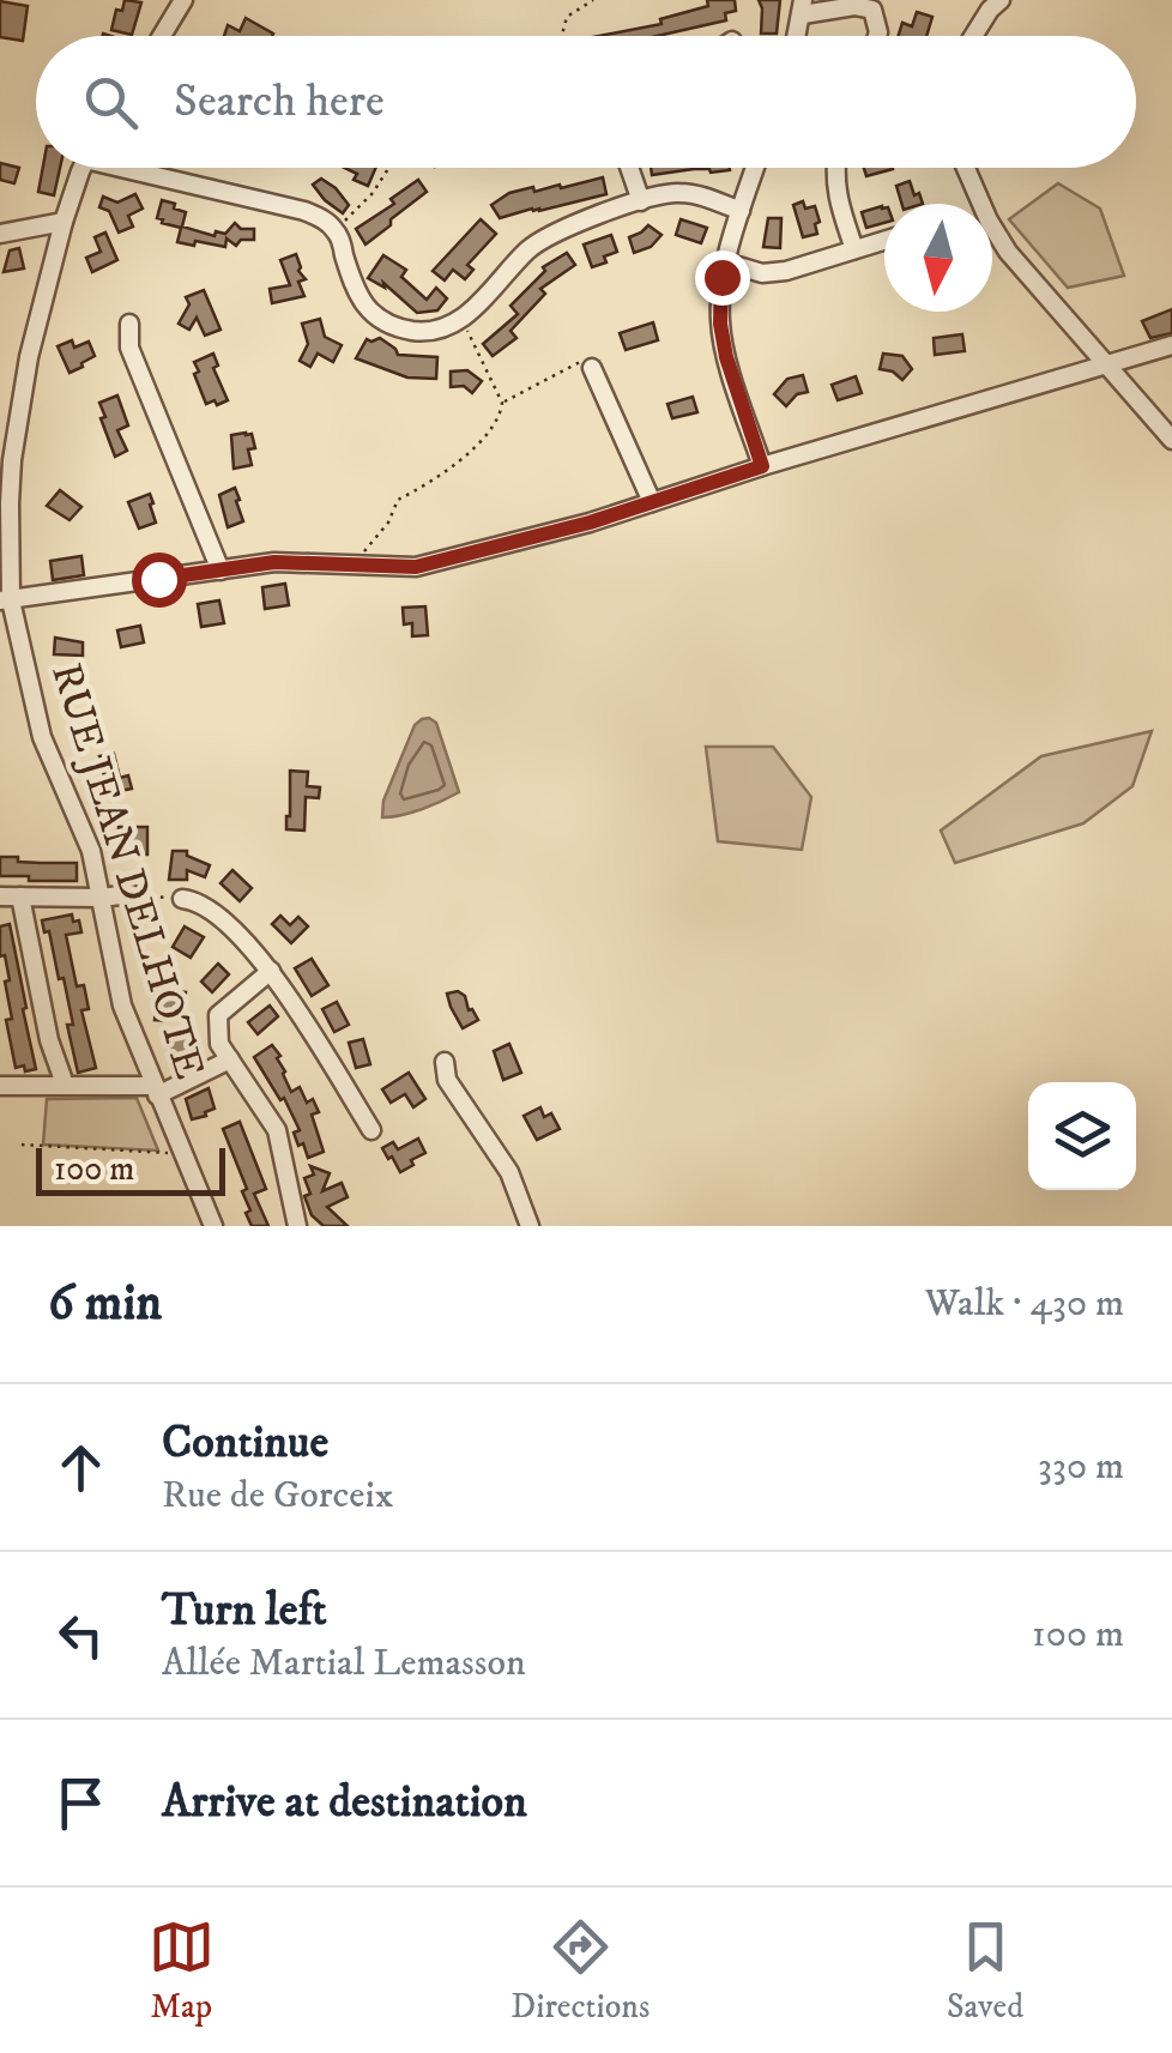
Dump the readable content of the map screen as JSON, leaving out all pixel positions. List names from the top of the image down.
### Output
{
  "streets": {
    "street": ["RUE JEAN DELHOTE"]
  },
  "scale_bar": "100 m",
  "north": "bottom",
  "page": {
    "search": "Search here",
    "scale": "100 m",
    "heading": ["6 min", "Walk · 430 m"],
    "list": [
      ["Continue", "Rue de Gorceix", "330 m"],
      ["Turn left", "Allée Martial Lemasson", "100 m"],
      "Arrive at destination"
    ],
    "nav": ["Map", "Directions", "Saved"]
  }
}
